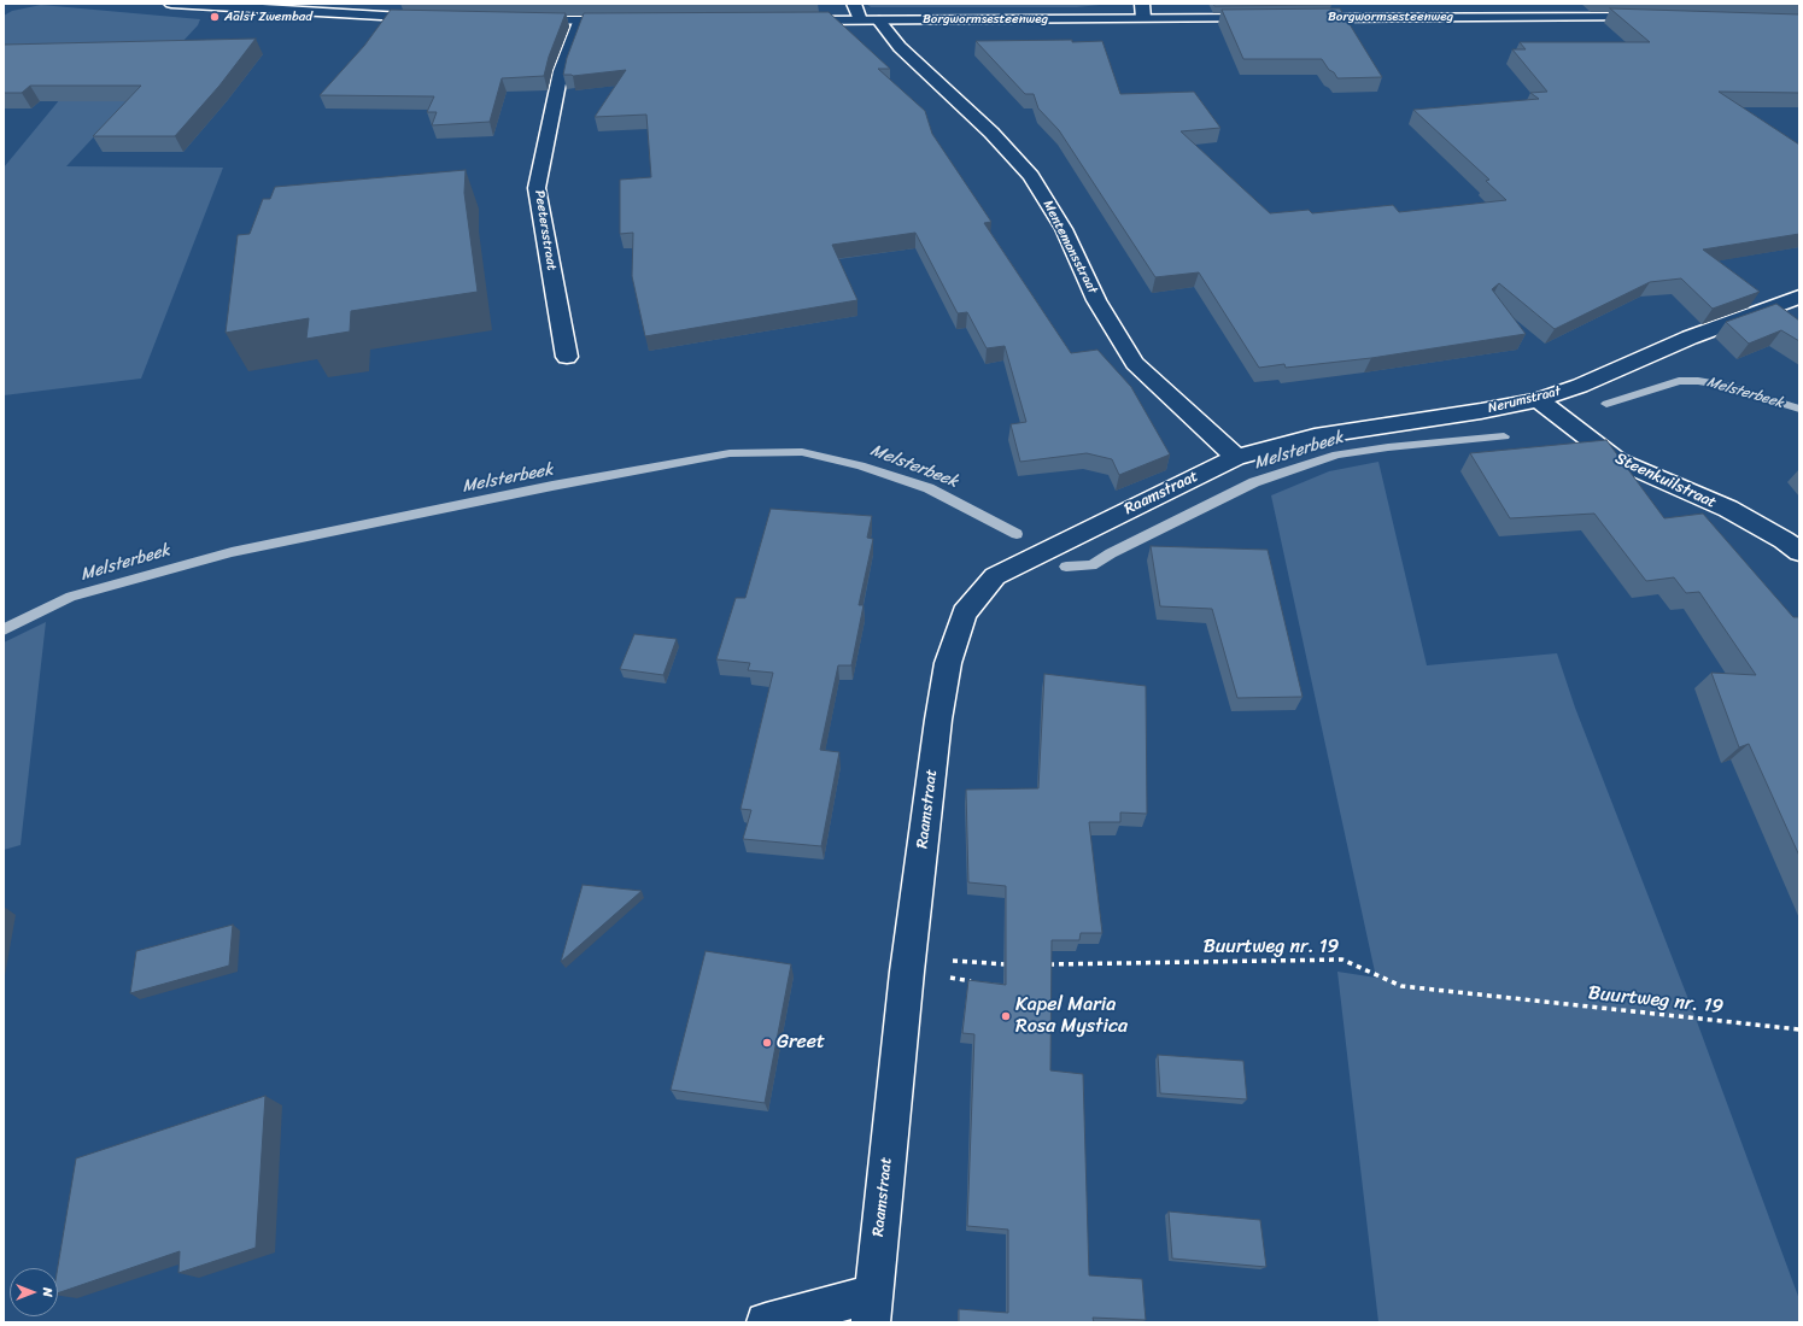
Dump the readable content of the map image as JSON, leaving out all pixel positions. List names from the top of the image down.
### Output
{
  "streets": {
    "street": [
      "Borgwormsesteenweg",
      "Peetersstraat",
      "Mentemansstraat",
      "Nerumstraat",
      "Steenkuilstraat",
      "Raamstraat"
    ],
    "path": ["Buurtweg nr. 19"]
  },
  "crossings": [
    ["Borgwormsesteenweg", "Mentemansstraat"],
    ["Mentemansstraat", "Nerumstraat"],
    ["Mentemansstraat", "Raamstraat"],
    ["Nerumstraat", "Steenkuilstraat"],
    ["Nerumstraat", "Raamstraat"]
  ],
  "water": ["Melsterbeek"],
  "places": ["Aalst Zwembad", "Kapel Maria Rosa Mystica", "Greet"],
  "north": "right"
}
